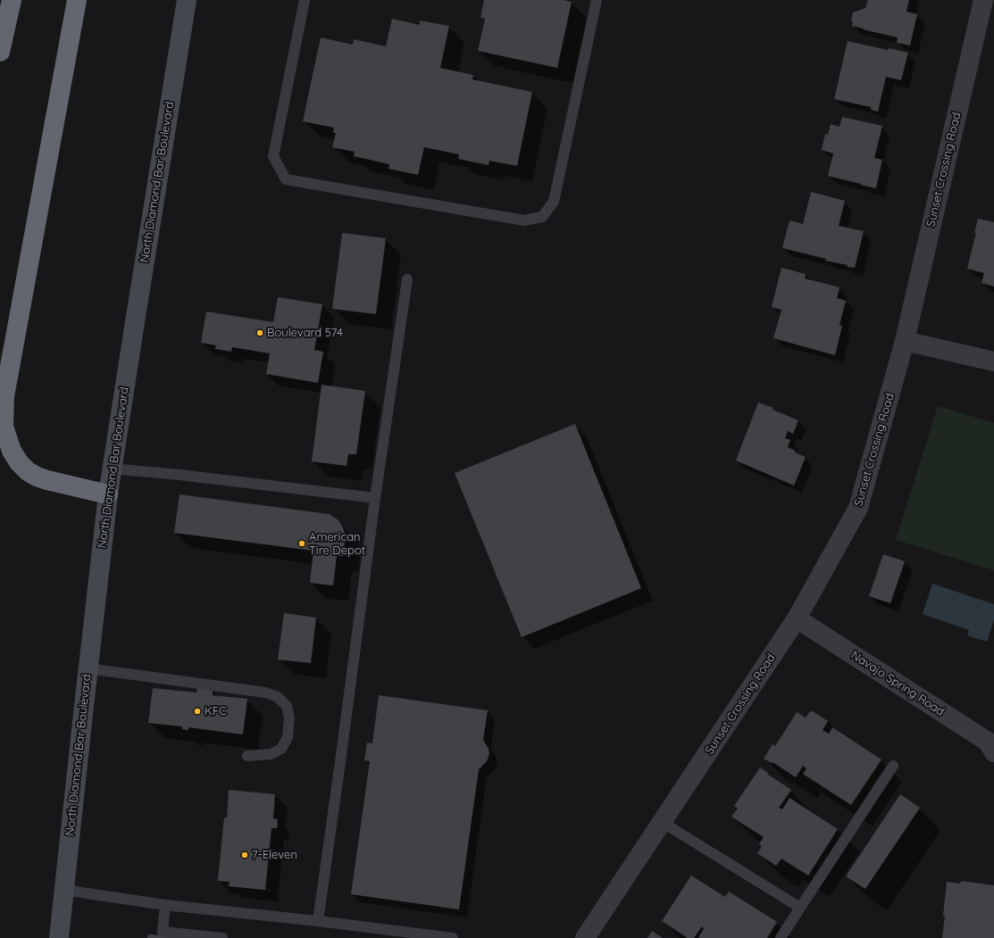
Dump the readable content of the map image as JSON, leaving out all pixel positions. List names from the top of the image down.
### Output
{
  "streets": {
    "main road": ["North Diamond Bar Boulevard"],
    "street": ["Sunset Crossing Road", "Navajo Spring Road"]
  },
  "crossings": [
    ["Sunset Crossing Road", "Navajo Spring Road"]
  ],
  "places": [
    "Boulevard 574",
    "American Tire Depot",
    "KFC",
    "7-Eleven"
  ]
}
